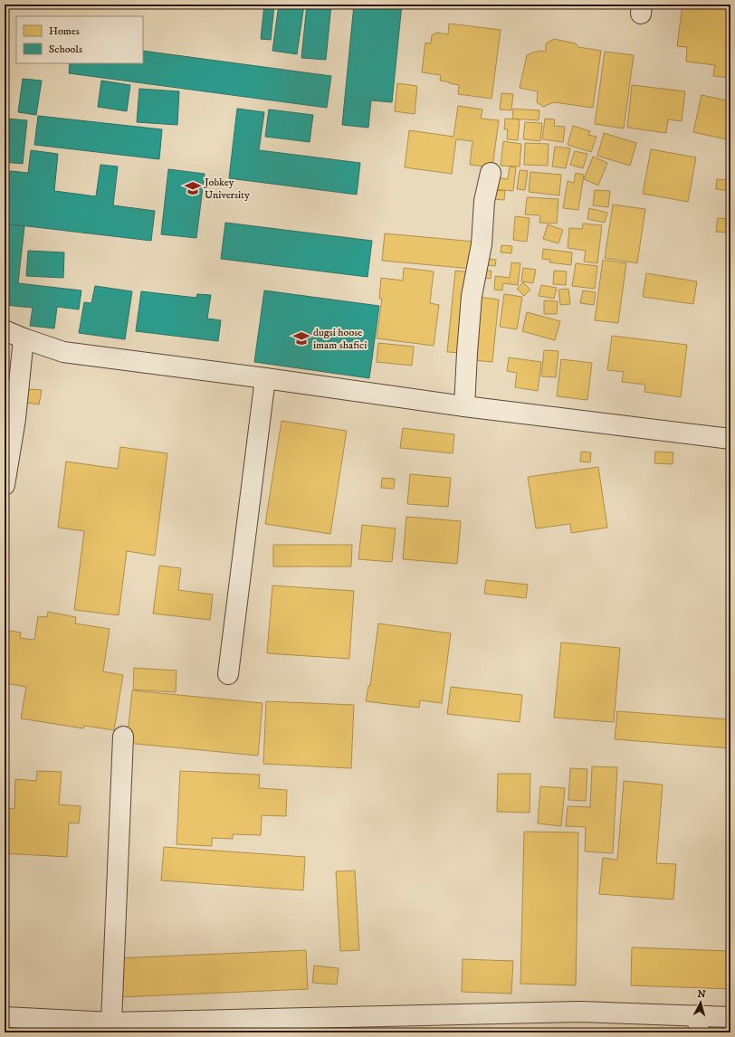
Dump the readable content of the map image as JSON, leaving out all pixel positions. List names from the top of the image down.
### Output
{
  "places": {
    "school or university": ["Jobkey University", "dugsi hoose imam shafici"]
  },
  "legend": ["Homes", "Schools"],
  "north": "top"
}
